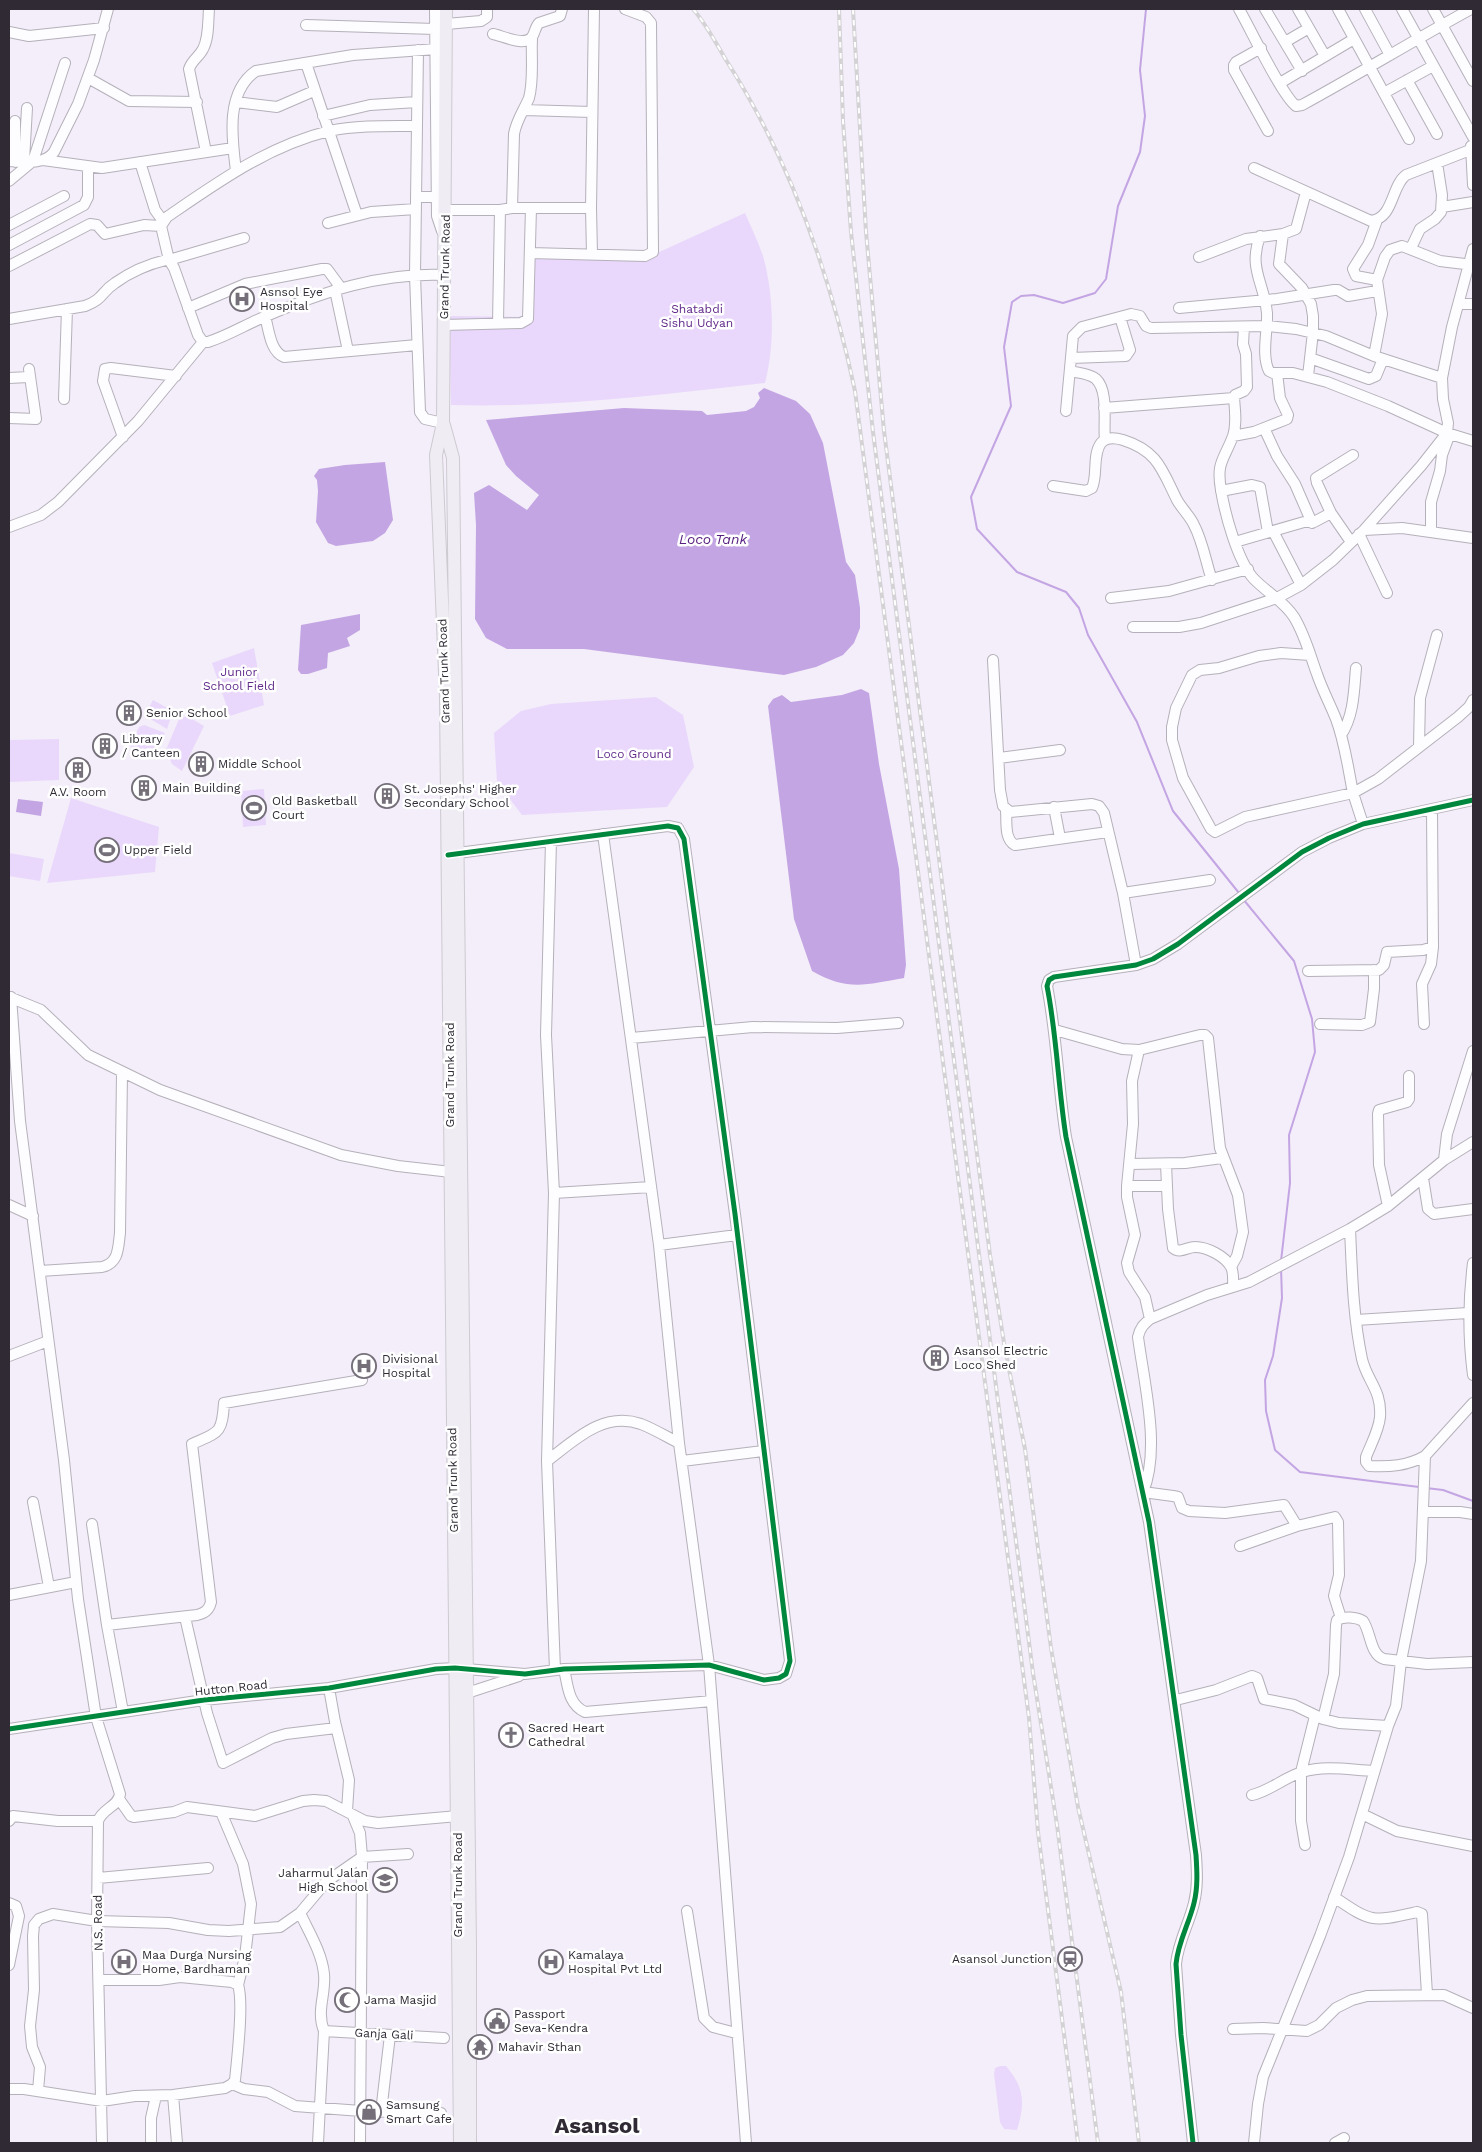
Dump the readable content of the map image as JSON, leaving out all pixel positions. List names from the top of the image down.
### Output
{
  "streets": {
    "main road": ["Grand Trunk Road"],
    "street": ["Hutton Road", "N.S. Road", "Ganja Gali"]
  },
  "crossings": [
    ["Grand Trunk Road", "Hutton Road"]
  ],
  "districts": ["Asansol"],
  "water": ["Loco Tank"],
  "parks": ["Shatabdi Sishu Udyan", "Junior School Field", "Loco Ground"],
  "places": {
    "hospital": [
      "Asnsol Eye Hospital",
      "Divisional Hospital",
      "Maa Durga Nursing Home, Bardhaman",
      "Kamalaya Hospital Pvt Ltd"
    ],
    "building": [
      "Senior School",
      "Library / Canteen",
      "Middle School",
      "A.V. Room",
      "Main Building",
      "St. Josephs' Higher Secondary School",
      "Asansol Electric Loco Shed"
    ],
    "sports": ["Old Basketball Court", "Upper Field"],
    "church": ["Sacred Heart Cathedral"],
    "school or university": ["Jaharmul Jalan High School"],
    "station": ["Asansol Junction"],
    "mosque": ["Jama Masjid"],
    "public building": ["Passport Seva-Kendra"],
    "temple": ["Mahavir Sthan"],
    "shop": ["Samsung Smart Cafe"]
  }
}
